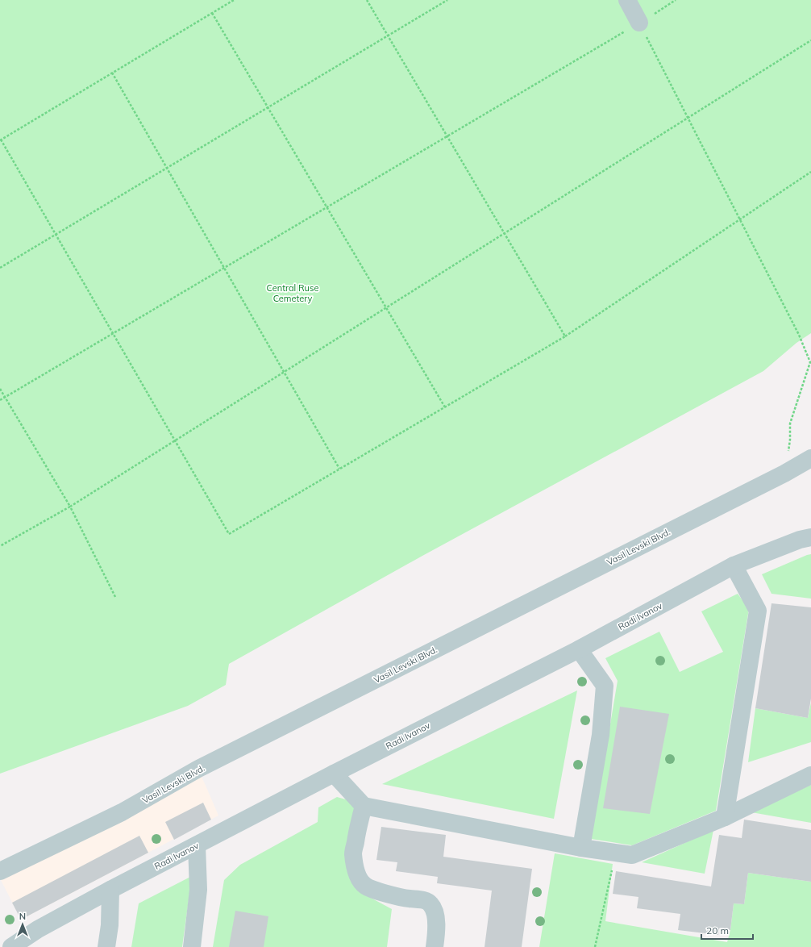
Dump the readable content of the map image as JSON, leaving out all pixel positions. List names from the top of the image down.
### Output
{
  "streets": {
    "street": ["Vasil Levski Blvd.", "Radi Ivanov"]
  },
  "parks": ["Central Ruse Cemetery"],
  "scale_bar": "20 m",
  "north": "top"
}
